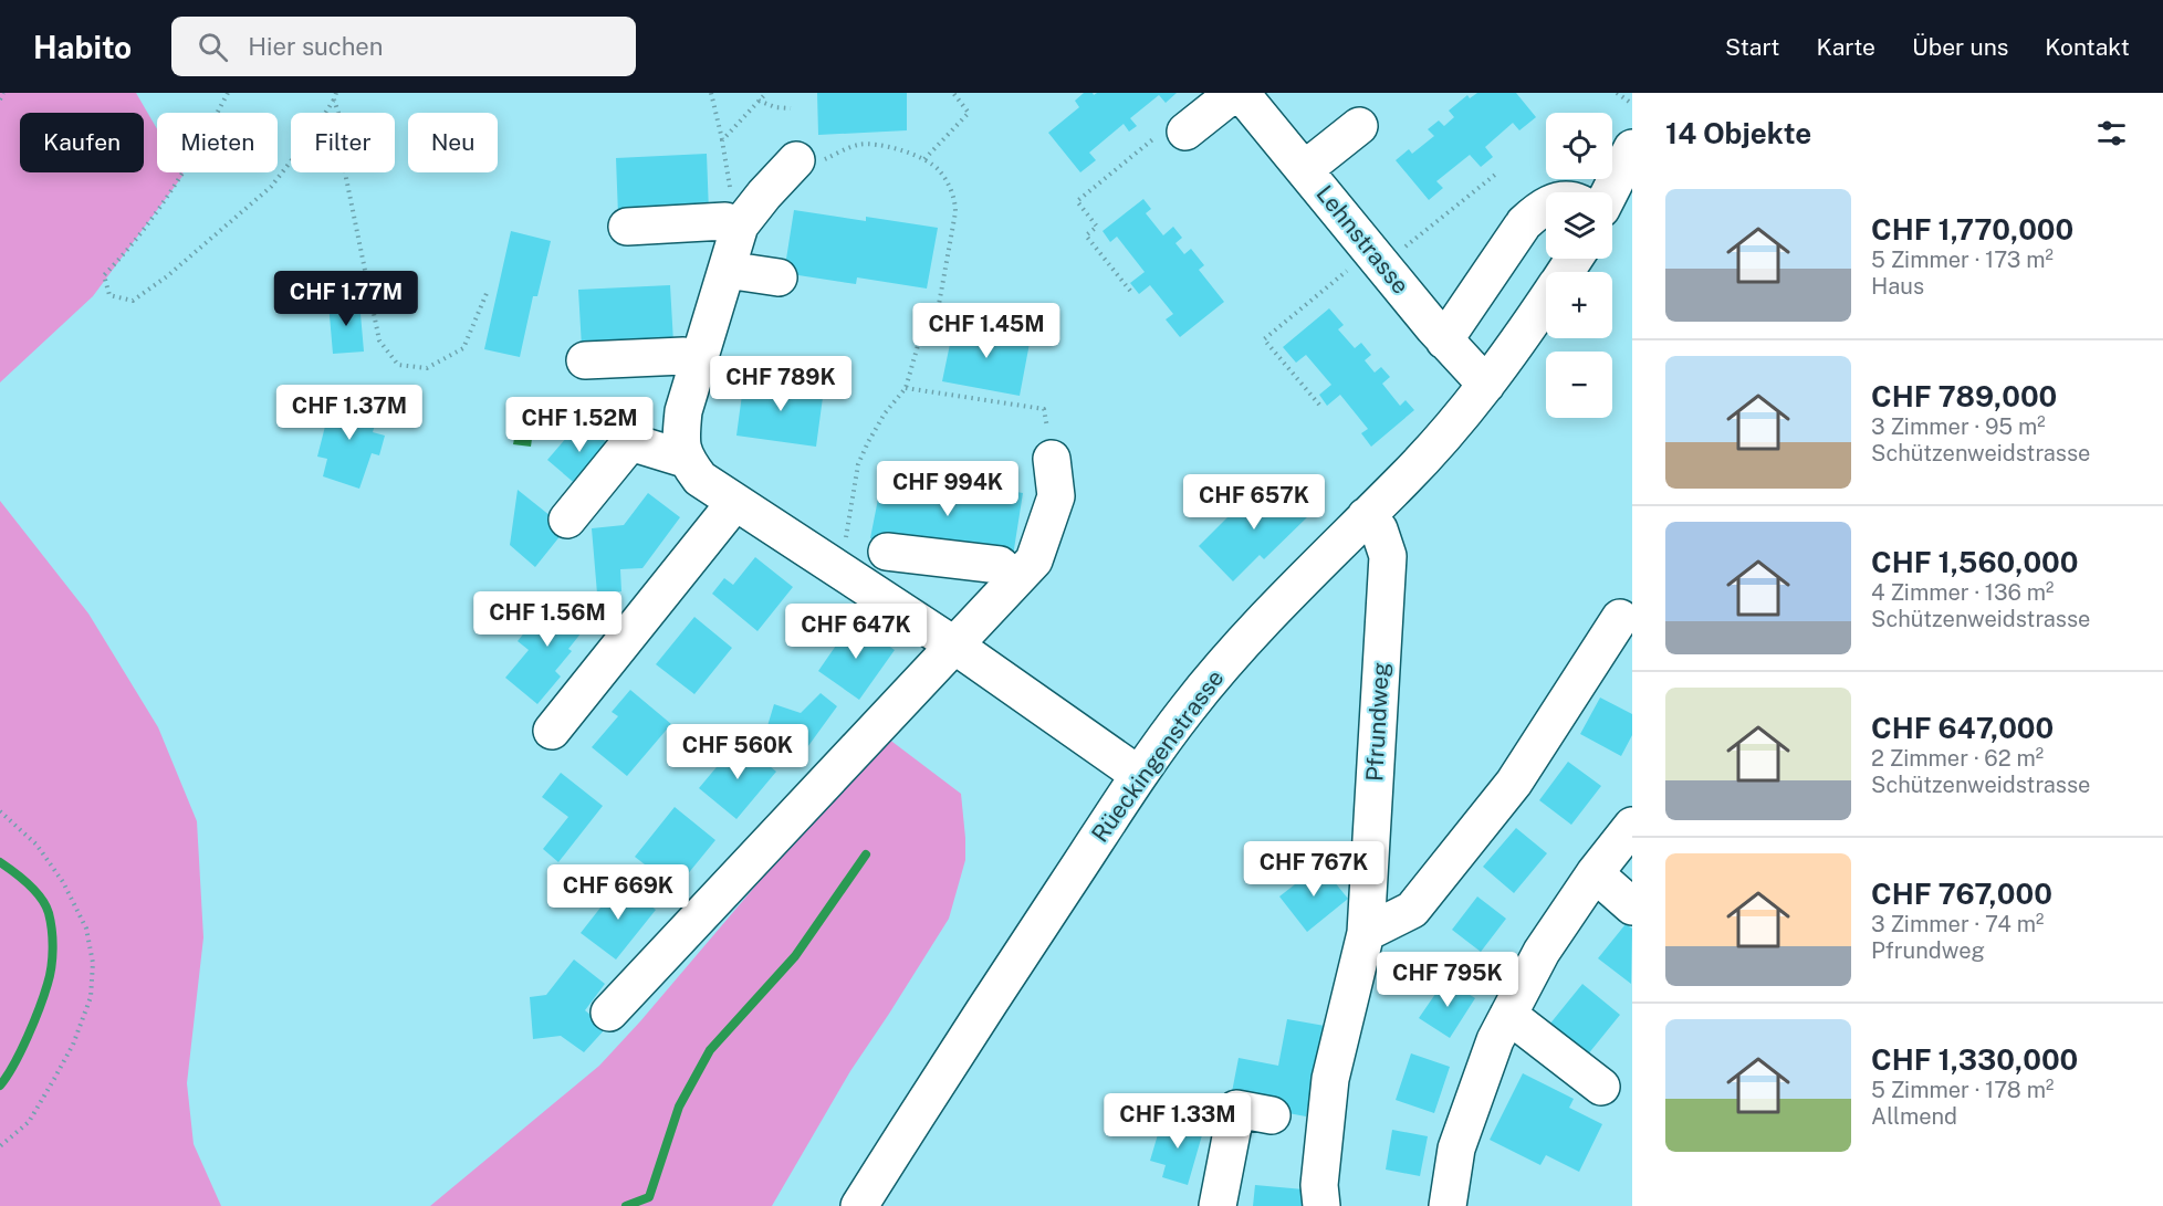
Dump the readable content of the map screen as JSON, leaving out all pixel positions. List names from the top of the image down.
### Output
{
  "streets": {
    "street": ["Lehnstrasse", "Pfrundweg", "Rüeckingenstrasse"]
  },
  "crossings": [
    ["Lehnstrasse", "Rüeckingenstrasse"],
    ["Pfrundweg", "Rüeckingenstrasse"]
  ],
  "page": {
    "header": "Habito",
    "search": "Hier suchen",
    "nav": [
      "Start",
      "Karte",
      "Über uns",
      "Kontakt"
    ],
    "heading": "14 Objekte",
    "map_buttons": ["+", "−"],
    "chip": [
      "Kaufen",
      "Mieten",
      "Filter",
      "Neu"
    ],
    "list": [
      {
        "name": "CHF 1,770,000",
        "note": "5 Zimmer · 173 m² · Haus"
      },
      {
        "name": "CHF 789,000",
        "note": "3 Zimmer · 95 m² · Schützenweidstrasse"
      },
      {
        "name": "CHF 1,560,000",
        "note": "4 Zimmer · 136 m² · Schützenweidstrasse"
      },
      {
        "name": "CHF 647,000",
        "note": "2 Zimmer · 62 m² · Schützenweidstrasse"
      },
      {
        "name": "CHF 767,000",
        "note": "3 Zimmer · 74 m² · Pfrundweg"
      },
      {
        "name": "CHF 1,330,000",
        "note": "5 Zimmer · 178 m² · Allmend"
      }
    ],
    "price": [
      "CHF 1.77M",
      "CHF 1.45M",
      "CHF 789K",
      "CHF 1.37M",
      "CHF 1.52M",
      "CHF 994K",
      "CHF 657K",
      "CHF 1.56M",
      "CHF 647K",
      "CHF 560K",
      "CHF 767K",
      "CHF 669K",
      "CHF 795K",
      "CHF 1.33M"
    ]
  }
}
